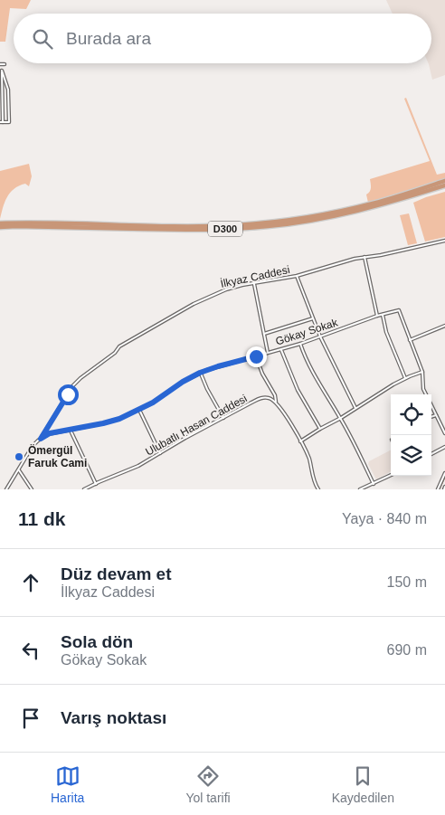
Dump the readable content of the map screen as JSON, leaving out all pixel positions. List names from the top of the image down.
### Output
{
  "streets": {
    "highway": ["D300"],
    "street": ["İlkyaz Caddesi", "Gökay Sokak", "Ulubatlı Hasan Caddesi"]
  },
  "crossings": [
    ["İlkyaz Caddesi", "Gökay Sokak"]
  ],
  "places": ["Ömergül Faruk Cami"],
  "page": {
    "search": "Burada ara",
    "heading": ["11 dk", "Yaya · 840 m"],
    "list": [
      ["Düz devam et", "İlkyaz Caddesi", "150 m"],
      ["Sola dön", "Gökay Sokak", "690 m"],
      "Varış noktası"
    ],
    "nav": ["Harita", "Yol tarifi", "Kaydedilen"]
  }
}
